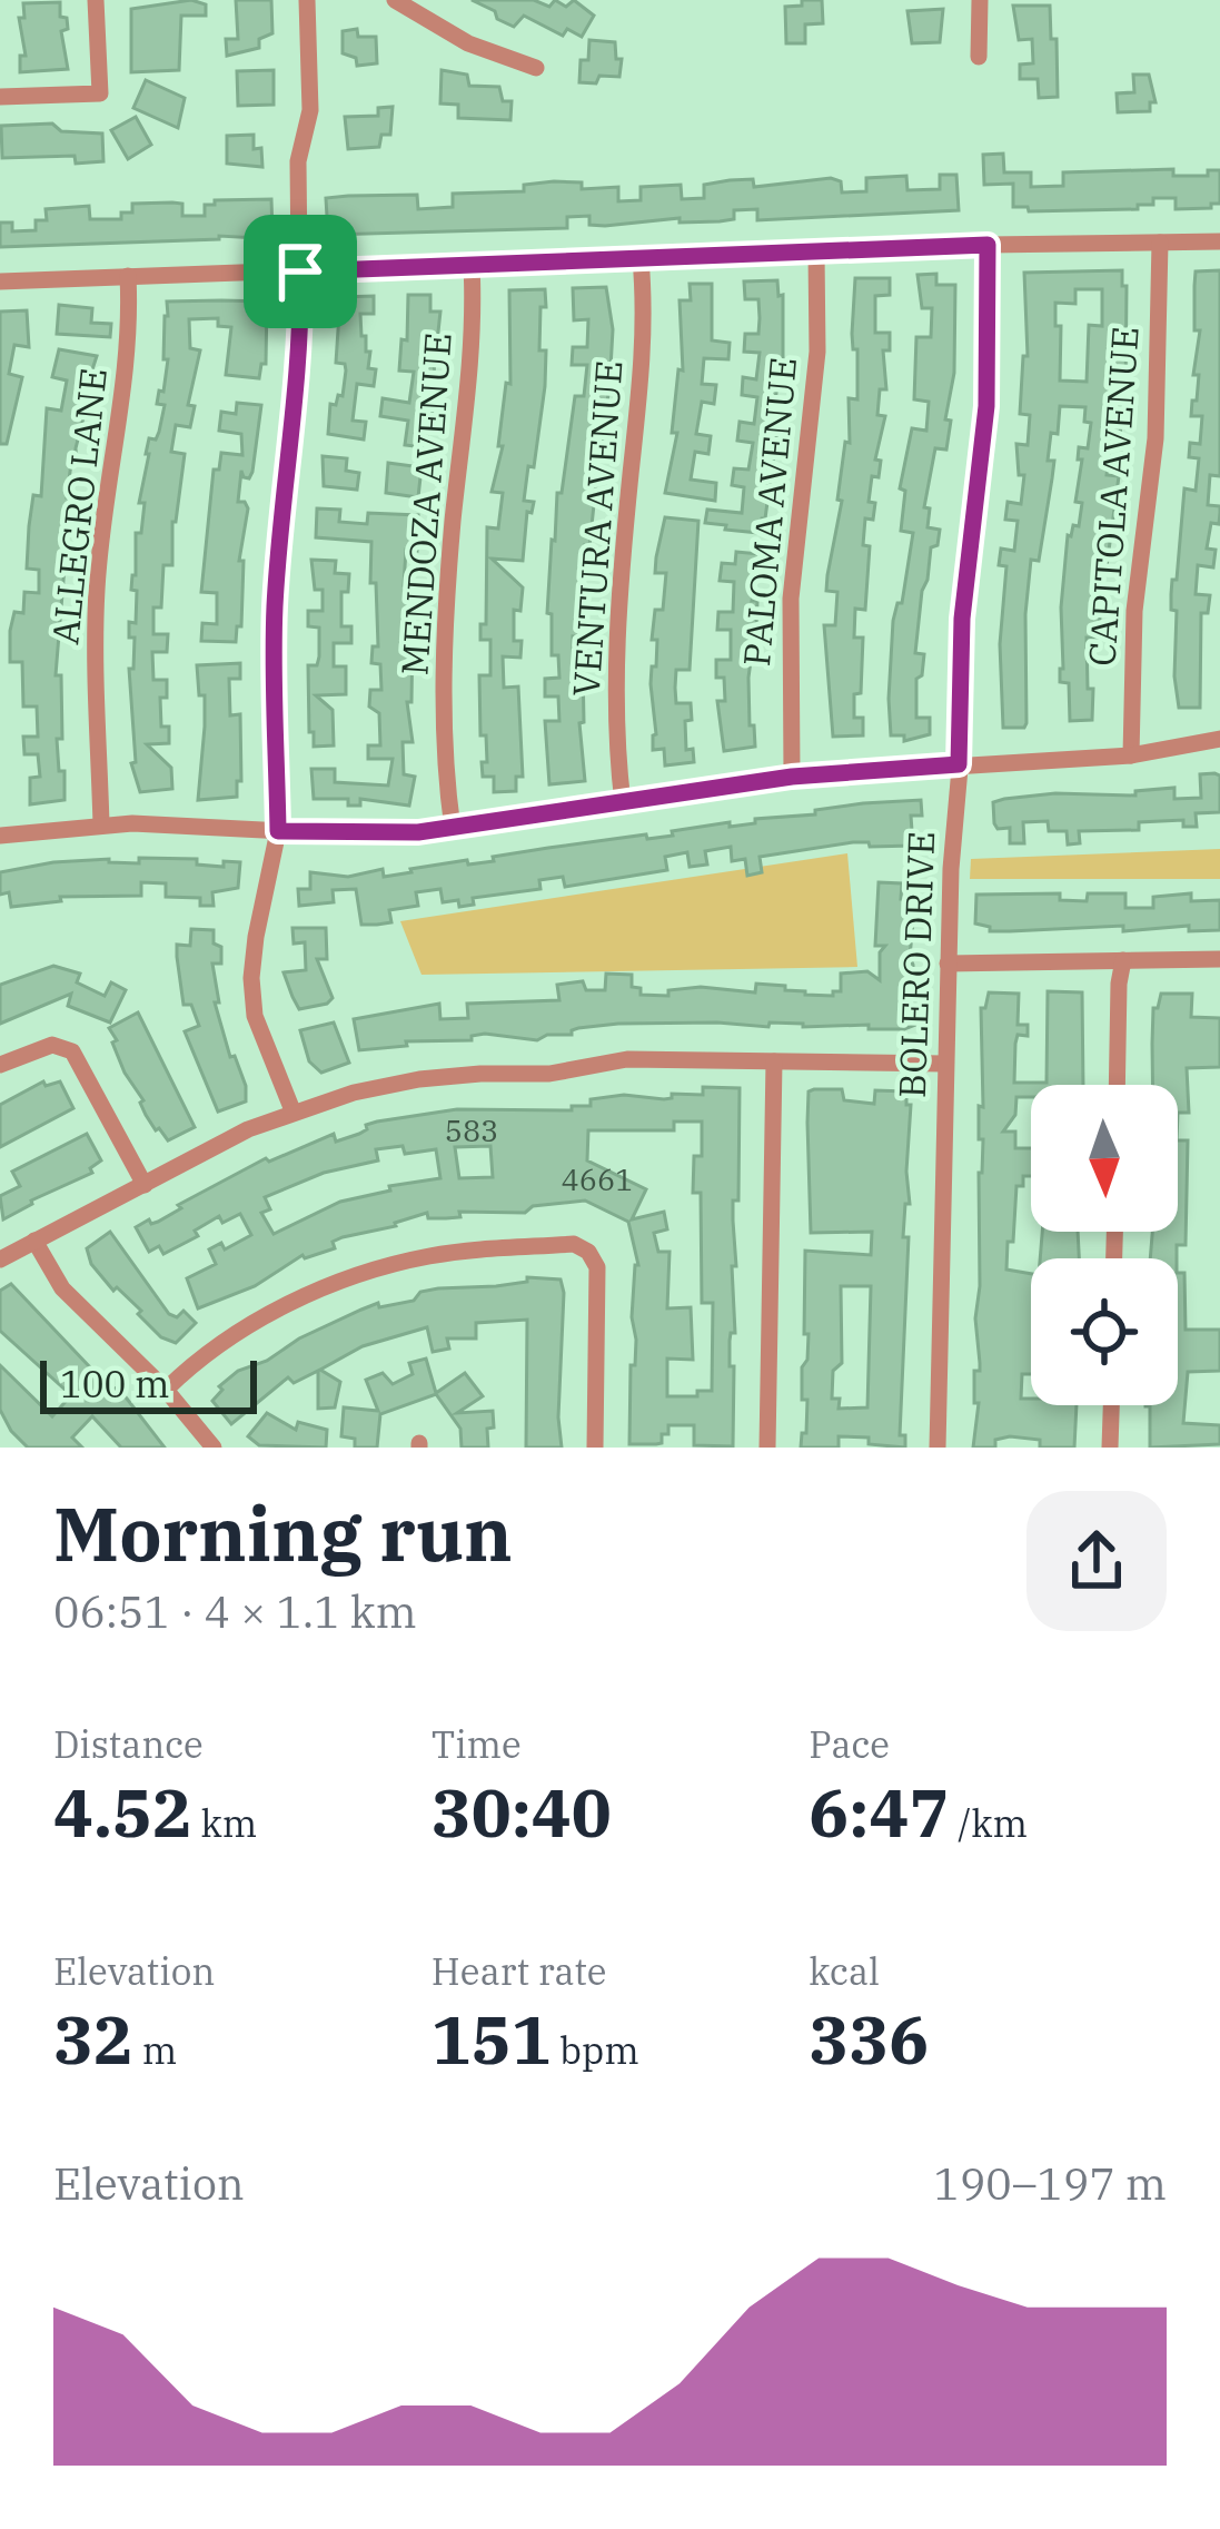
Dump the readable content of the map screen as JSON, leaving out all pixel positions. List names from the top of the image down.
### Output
{
  "streets": {
    "street": [
      "CAPITOLA AVENUE",
      "MENDOZA AVENUE",
      "ALLEGRO LANE",
      "PALOMA AVENUE",
      "VENTURA AVENUE",
      "BOLERO DRIVE"
    ]
  },
  "house_numbers": ["583", "4661"],
  "scale_bar": "100 m",
  "north": "bottom",
  "page": {
    "scale": "100 m",
    "heading": ["Morning run", "06:51 · 4 × 1.1 km"],
    "stats": [
      ["Distance", "4.52 km"],
      ["Time", "30:40"],
      ["Pace", "6:47 /km"],
      ["Elevation", "32 m"],
      ["Heart rate", "151 bpm"],
      ["kcal", "336"]
    ],
    "chart": ["Elevation", "190–197 m"]
  }
}
